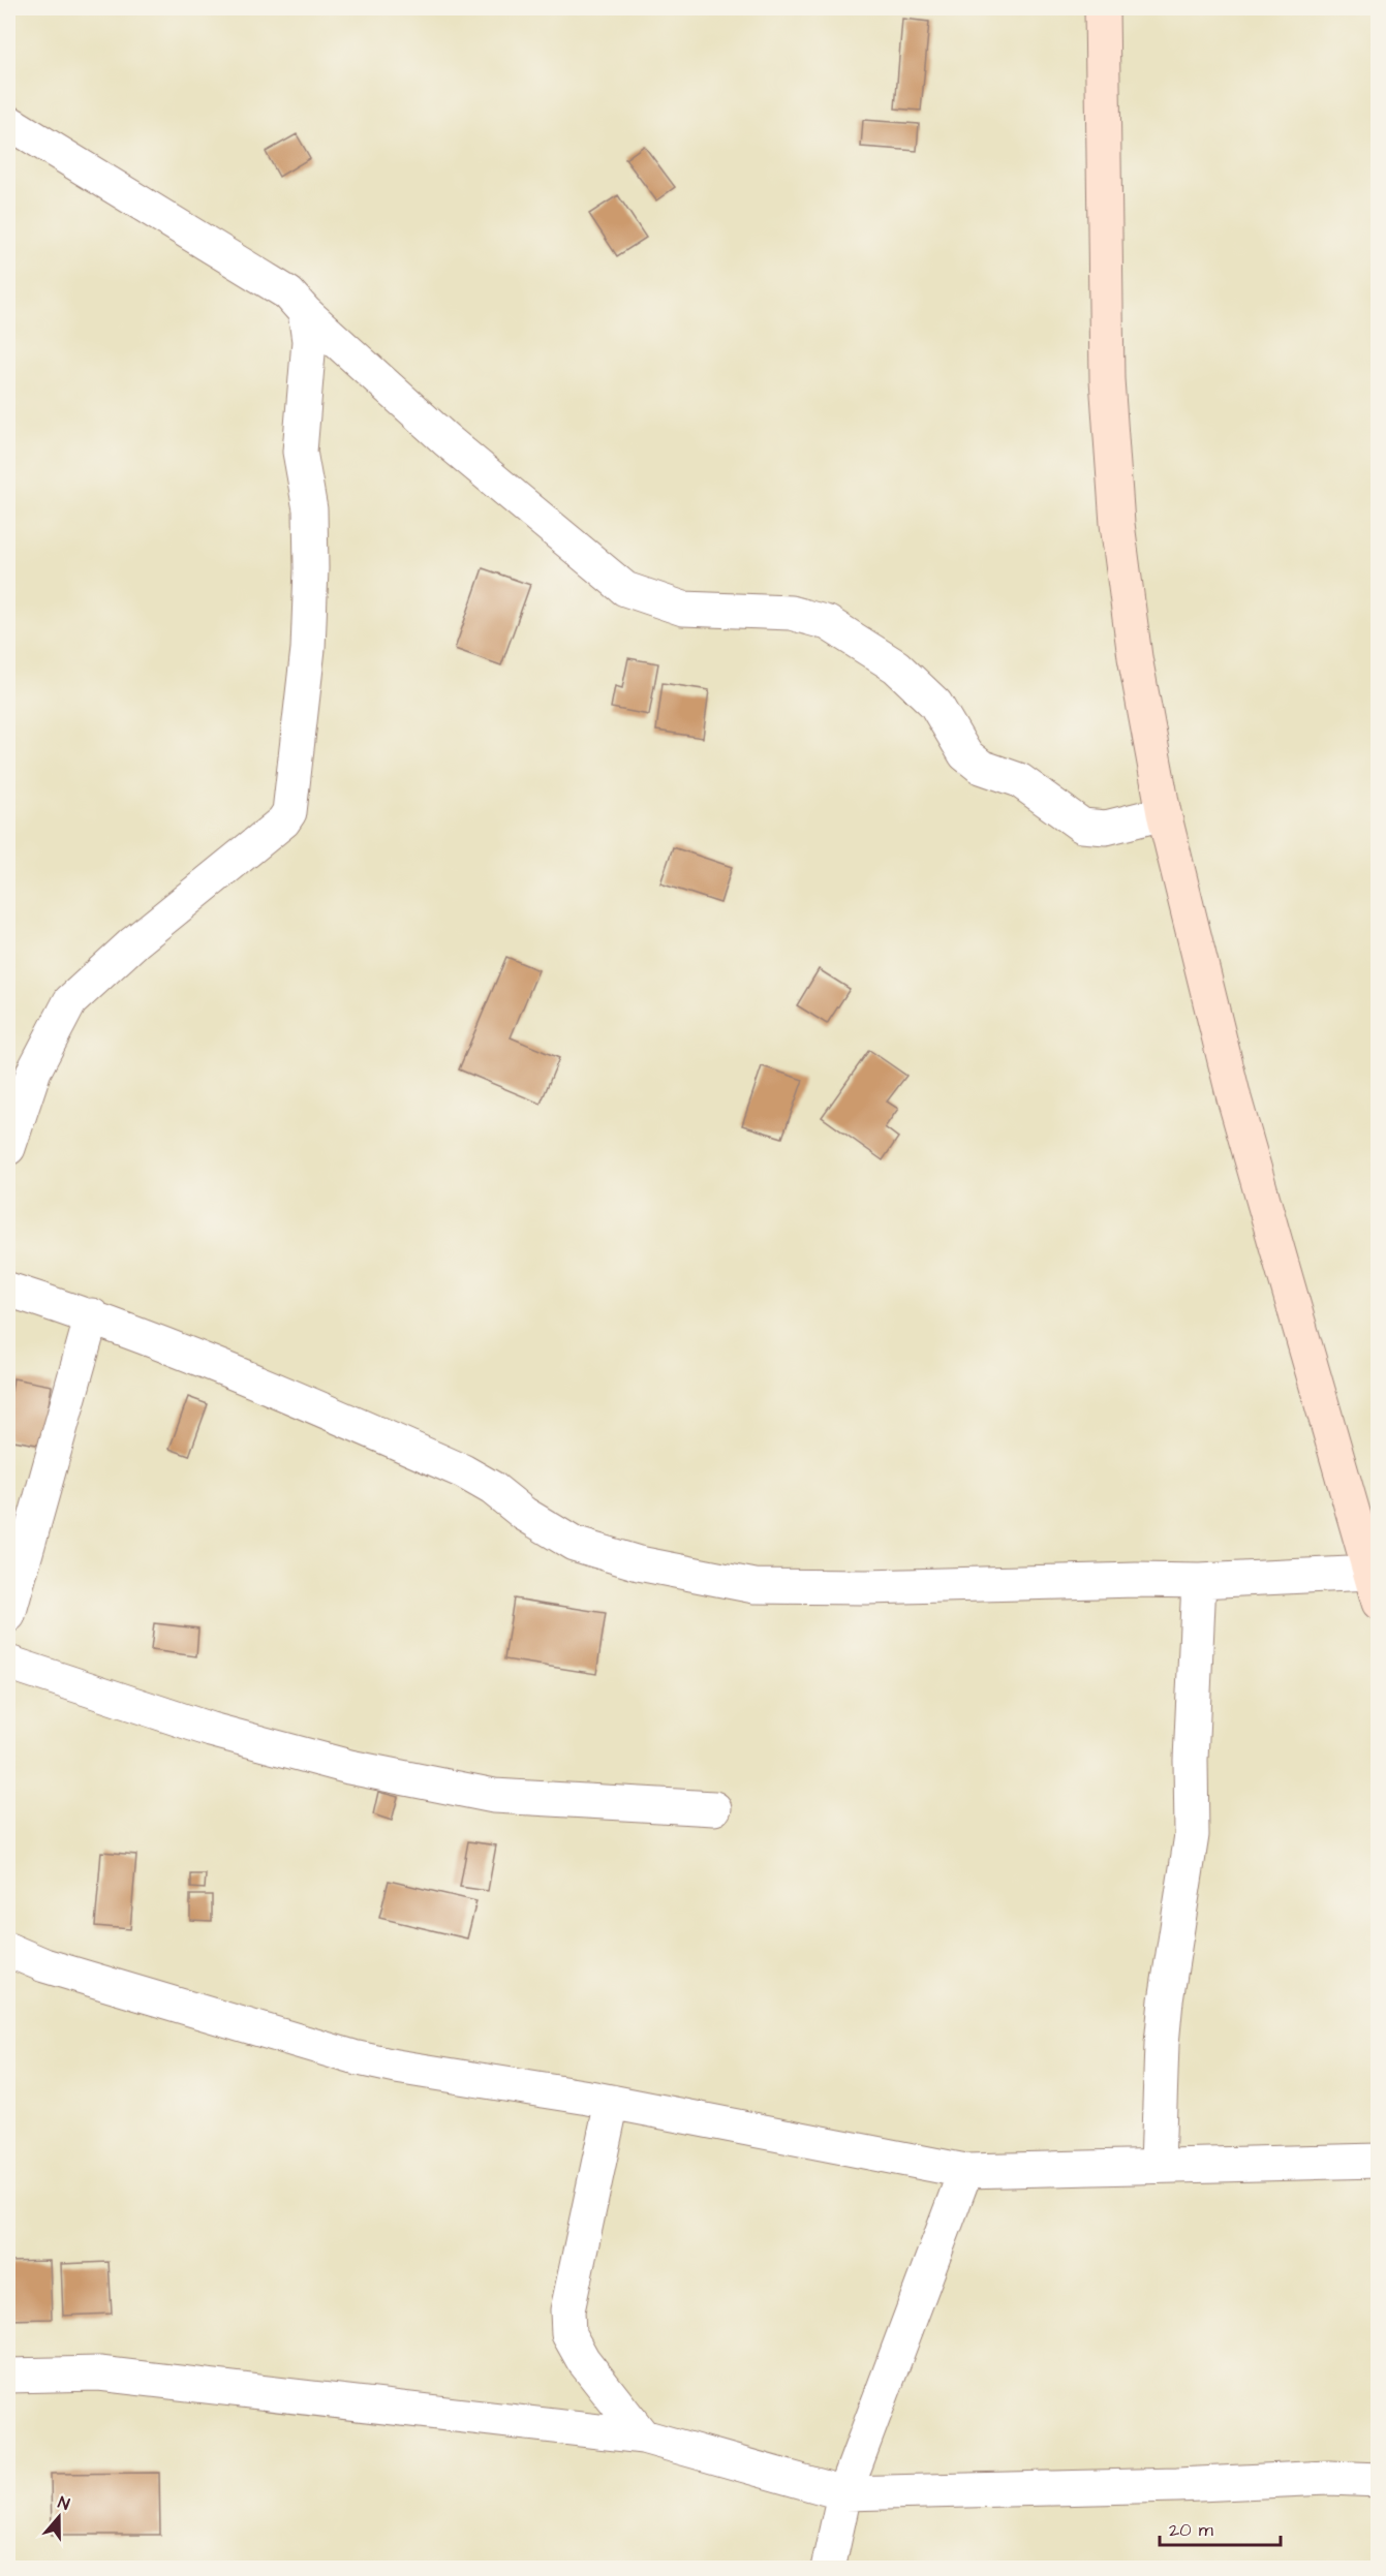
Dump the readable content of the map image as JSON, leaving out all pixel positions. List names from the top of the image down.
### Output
{
  "scale_bar": "20 m",
  "north": "top"
}
